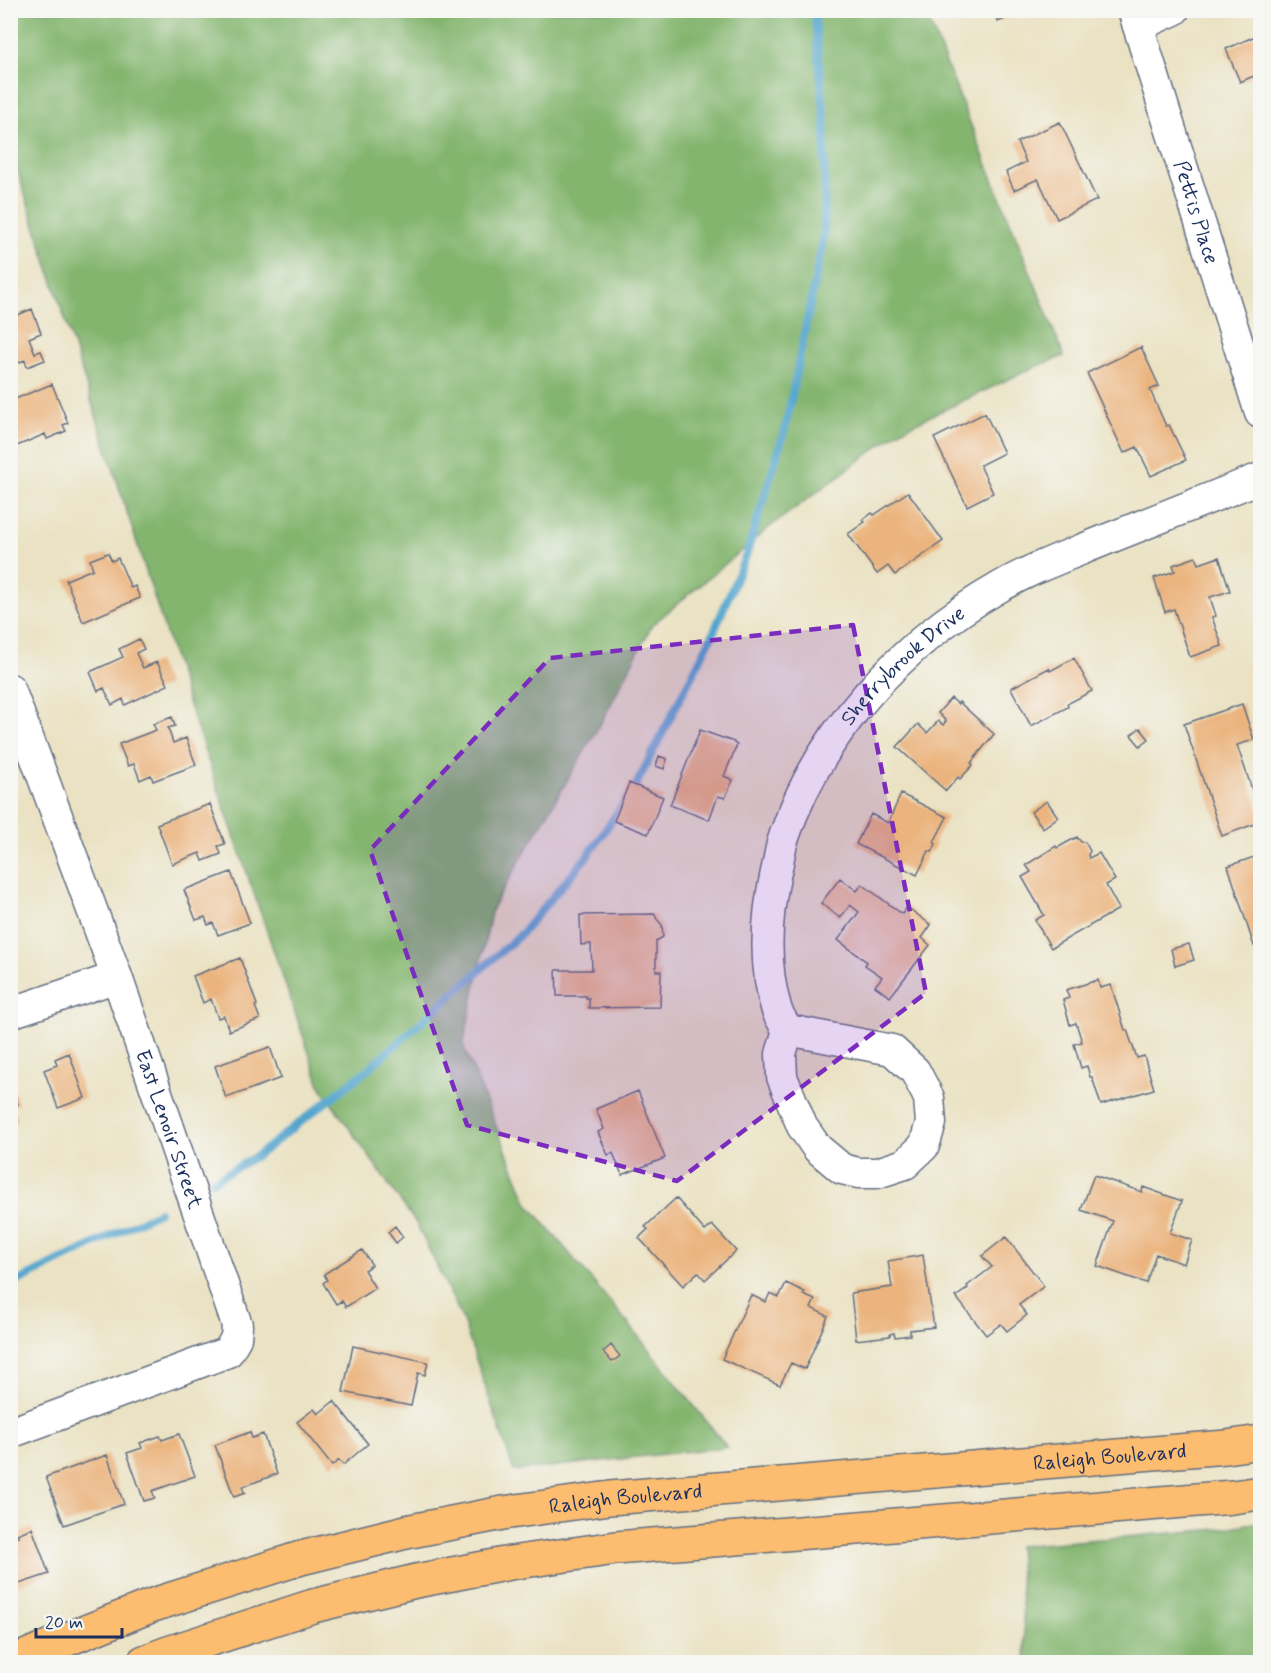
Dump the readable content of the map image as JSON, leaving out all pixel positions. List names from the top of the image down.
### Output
{
  "streets": {
    "main road": ["Raleigh Boulevard"],
    "street": ["Pettis Place", "Sherrybrook Drive", "East Lenoir Street"]
  },
  "scale_bar": "20 m"
}
